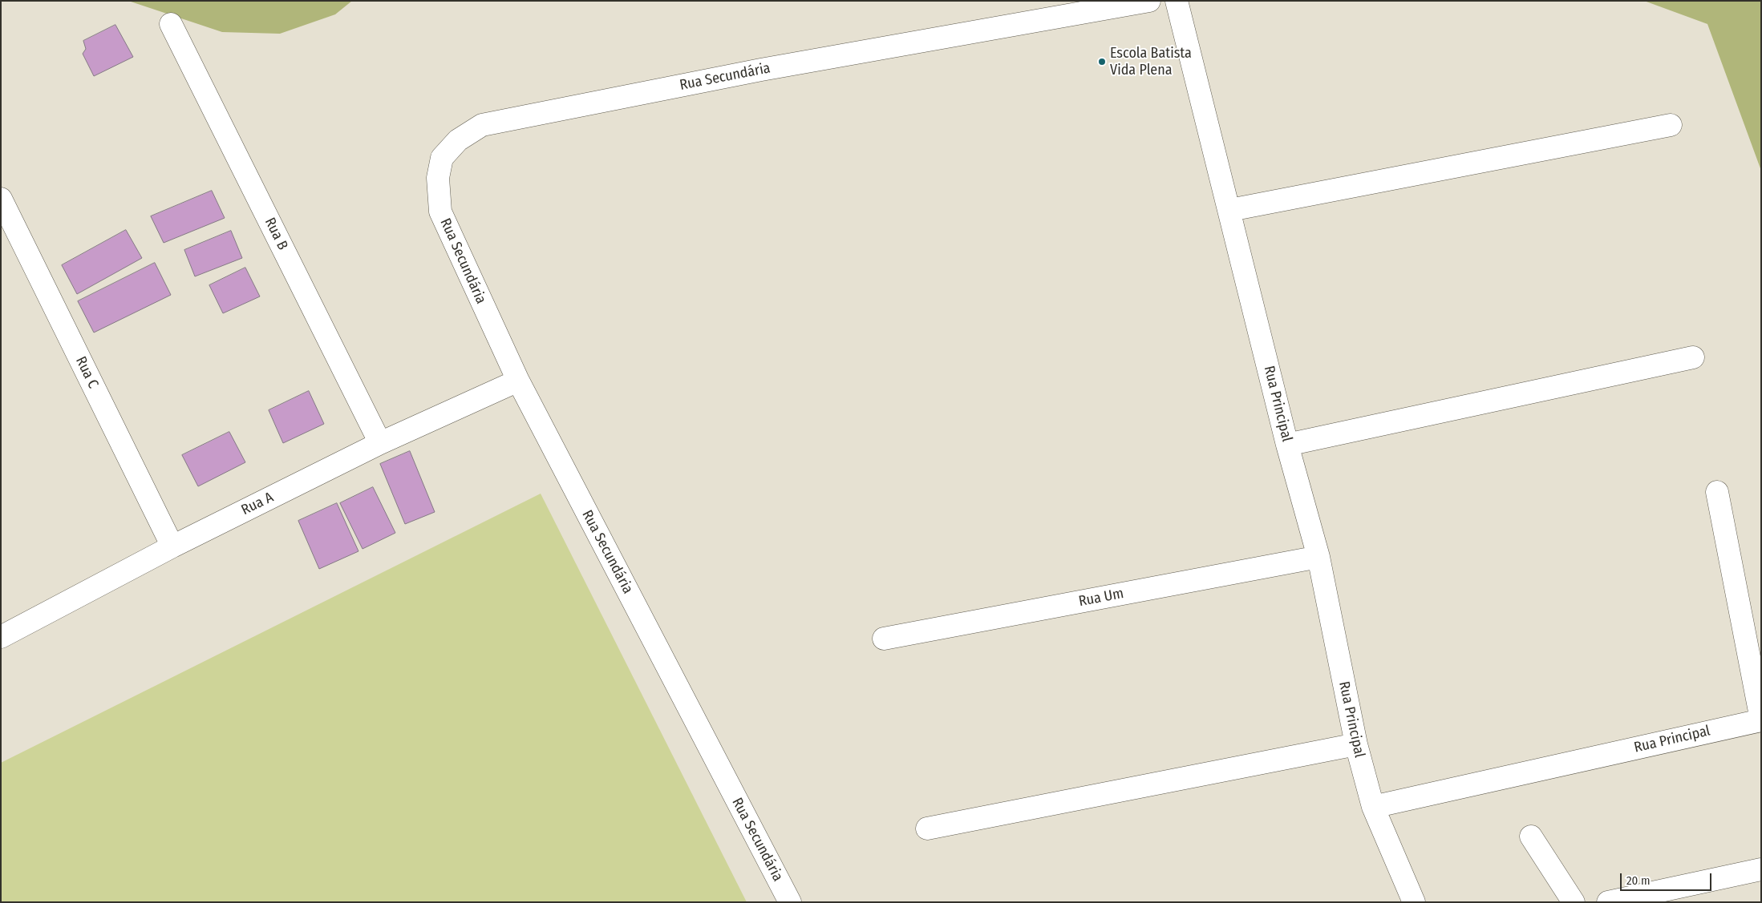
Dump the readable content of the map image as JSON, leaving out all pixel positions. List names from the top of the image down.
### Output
{
  "streets": {
    "street": [
      "Rua Secundária",
      "Rua B",
      "Rua C",
      "Rua Principal",
      "Rua A",
      "Rua Um"
    ]
  },
  "crossings": [
    ["Rua Secundária", "Rua A"],
    ["Rua B", "Rua A"],
    ["Rua C", "Rua A"],
    ["Rua Principal", "Rua Um"]
  ],
  "places": ["Escola Batista Vida Plena"],
  "scale_bar": "20 m"
}
